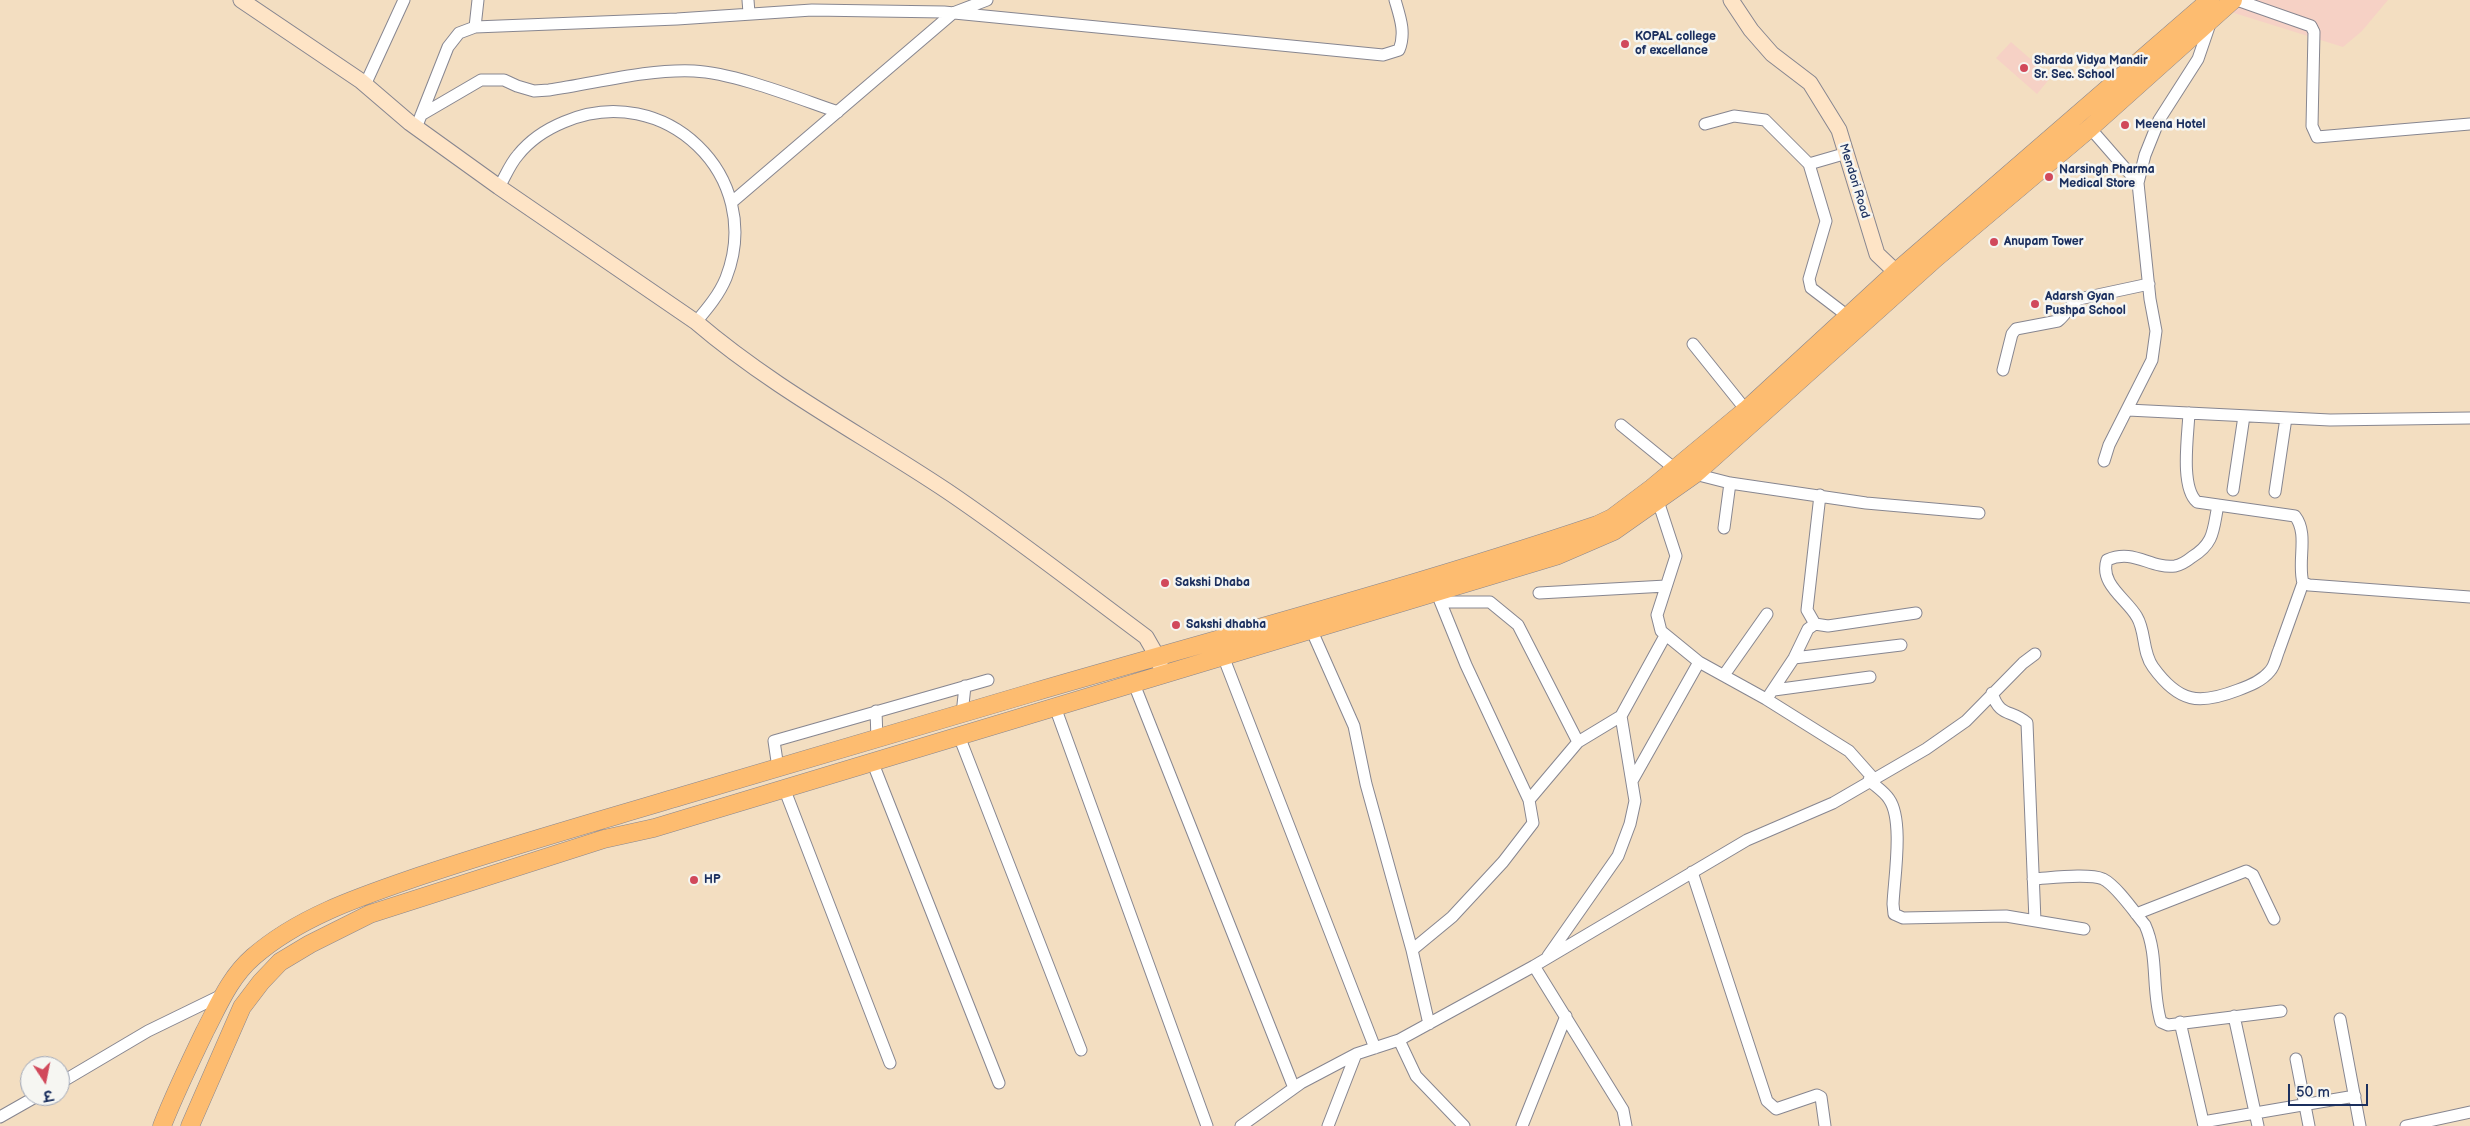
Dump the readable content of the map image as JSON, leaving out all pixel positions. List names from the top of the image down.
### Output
{
  "streets": {
    "street": ["Mendori Road"]
  },
  "places": [
    "KOPAL college of excellance",
    "Sharda Vidya Mandir Sr. Sec. School",
    "Meena Hotel",
    "Narsingh Pharma Medical Store",
    "Anupam Tower",
    "Adarsh Gyan Pushpa School",
    "Sakshi Dhaba",
    "Sakshi dhabha",
    "HP"
  ],
  "scale_bar": "50 m",
  "north": "bottom"
}
